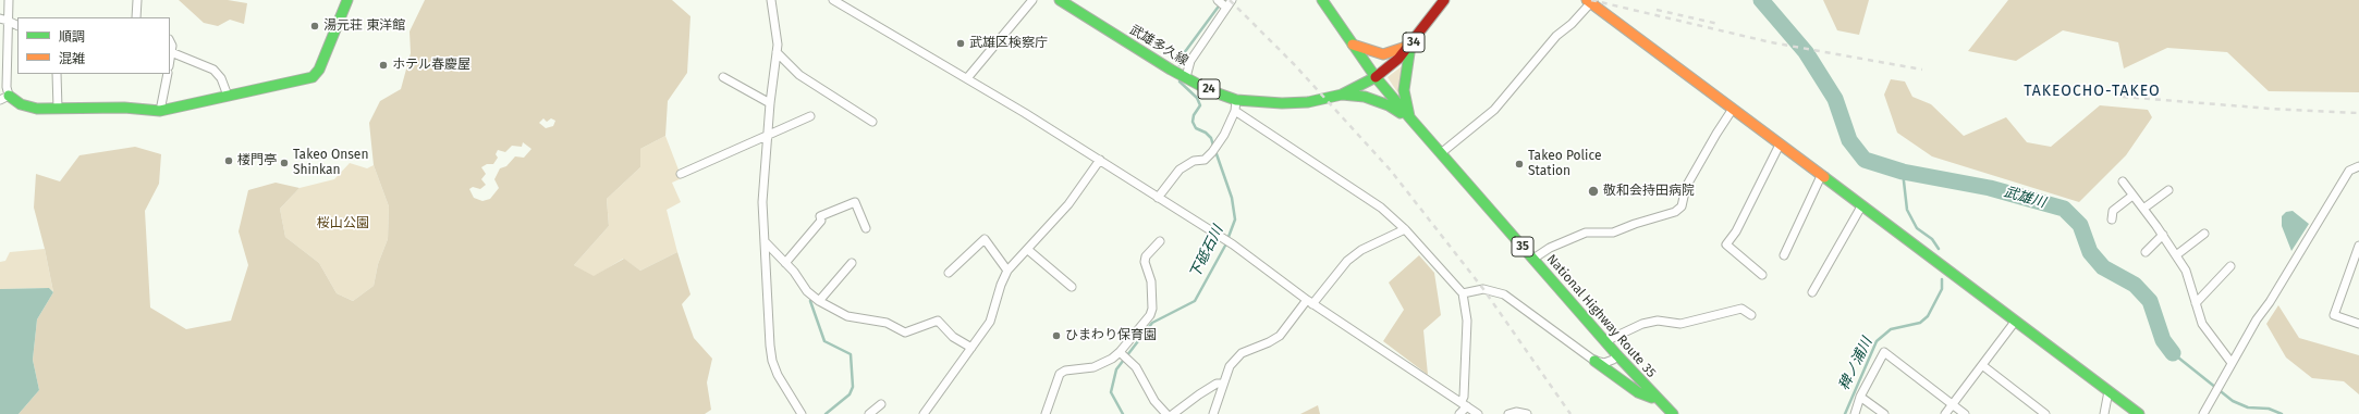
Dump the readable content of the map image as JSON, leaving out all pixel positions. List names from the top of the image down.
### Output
{
  "streets": {
    "main road": [
      "34",
      "武雄多久線",
      "24",
      "35",
      "National Highway Route 35"
    ]
  },
  "crossings": [
    ["34", "武雄多久線"],
    ["34", "National Highway Route 35"],
    ["武雄多久線", "National Highway Route 35"]
  ],
  "districts": ["TAKEOCHO-TAKEO"],
  "water": ["武雄川", "下砥石川", "稗ノ浦川"],
  "parks": ["桜山公園"],
  "places": [
    "湯元荘 東洋館",
    "武雄区検察庁",
    "ホテル春慶屋",
    "楼門亭",
    "Takeo Onsen Shinkan",
    "Takeo Police Station",
    "敬和会持田病院",
    "ひまわり保育園"
  ],
  "legend": ["順調", "混雑"]
}
